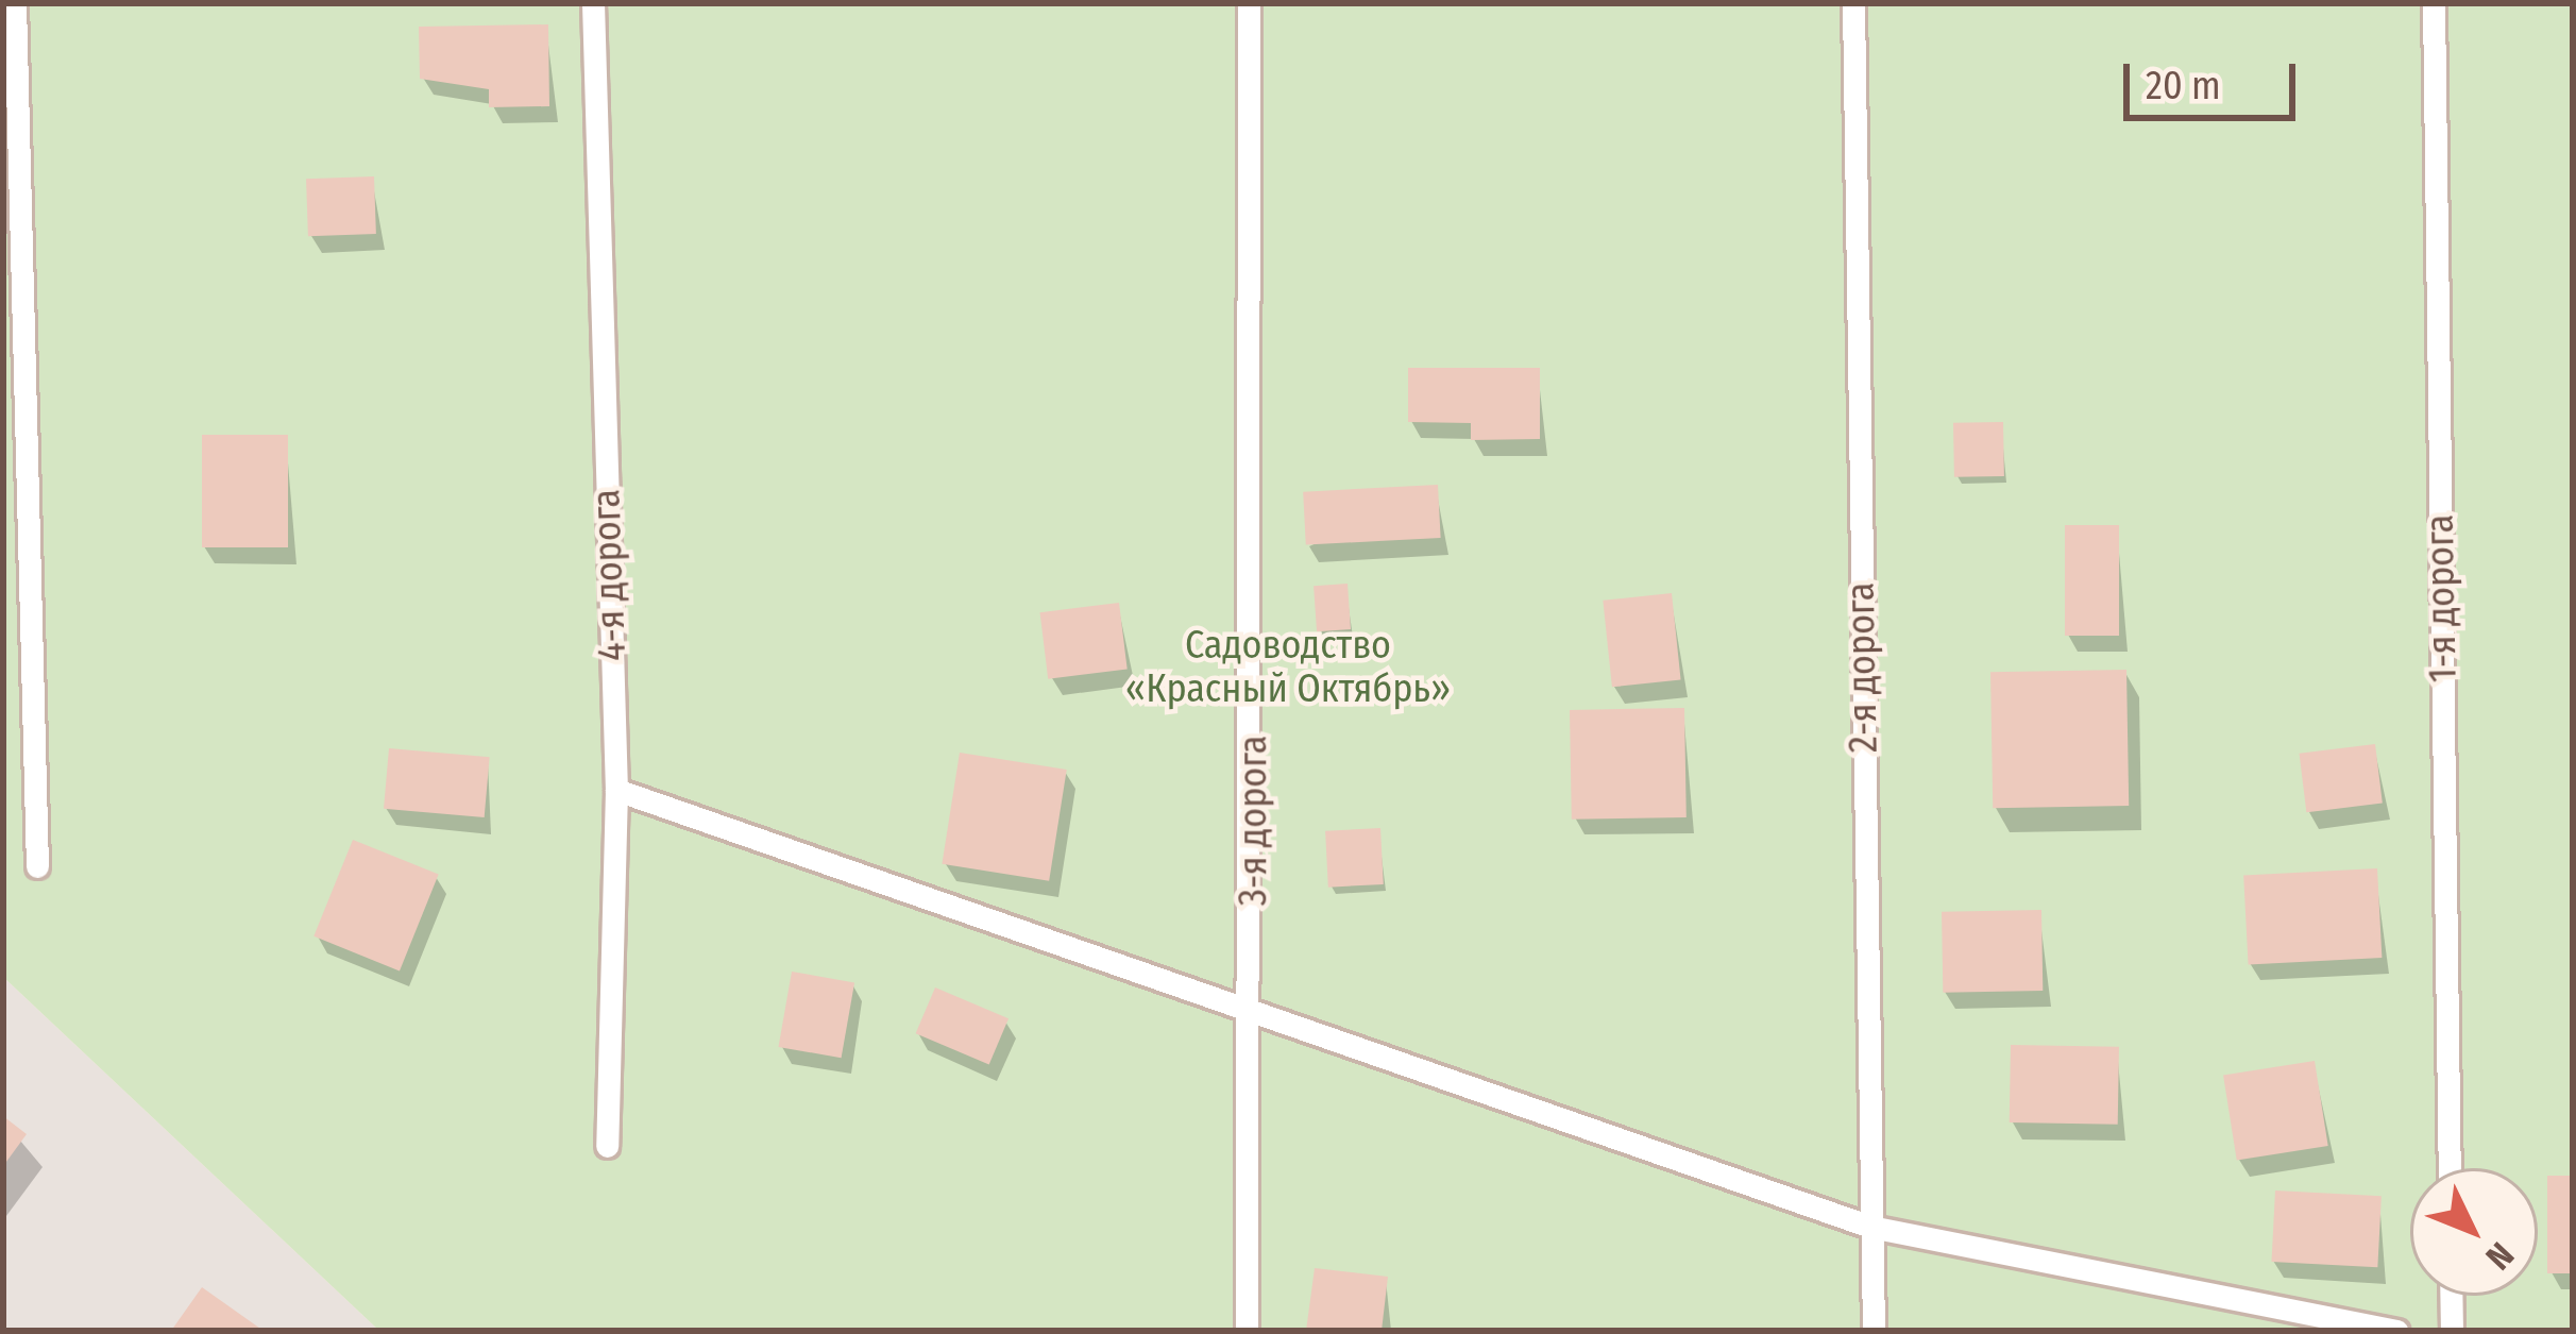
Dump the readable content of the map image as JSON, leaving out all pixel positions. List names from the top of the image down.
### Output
{
  "streets": {
    "lane": [
      "4-я дорога",
      "1-я дорога",
      "2-я дорога",
      "3-я дорога"
    ]
  },
  "parks": ["Садоводство «Красный Октябрь»"],
  "scale_bar": "20 m",
  "north": "bottom right"
}
